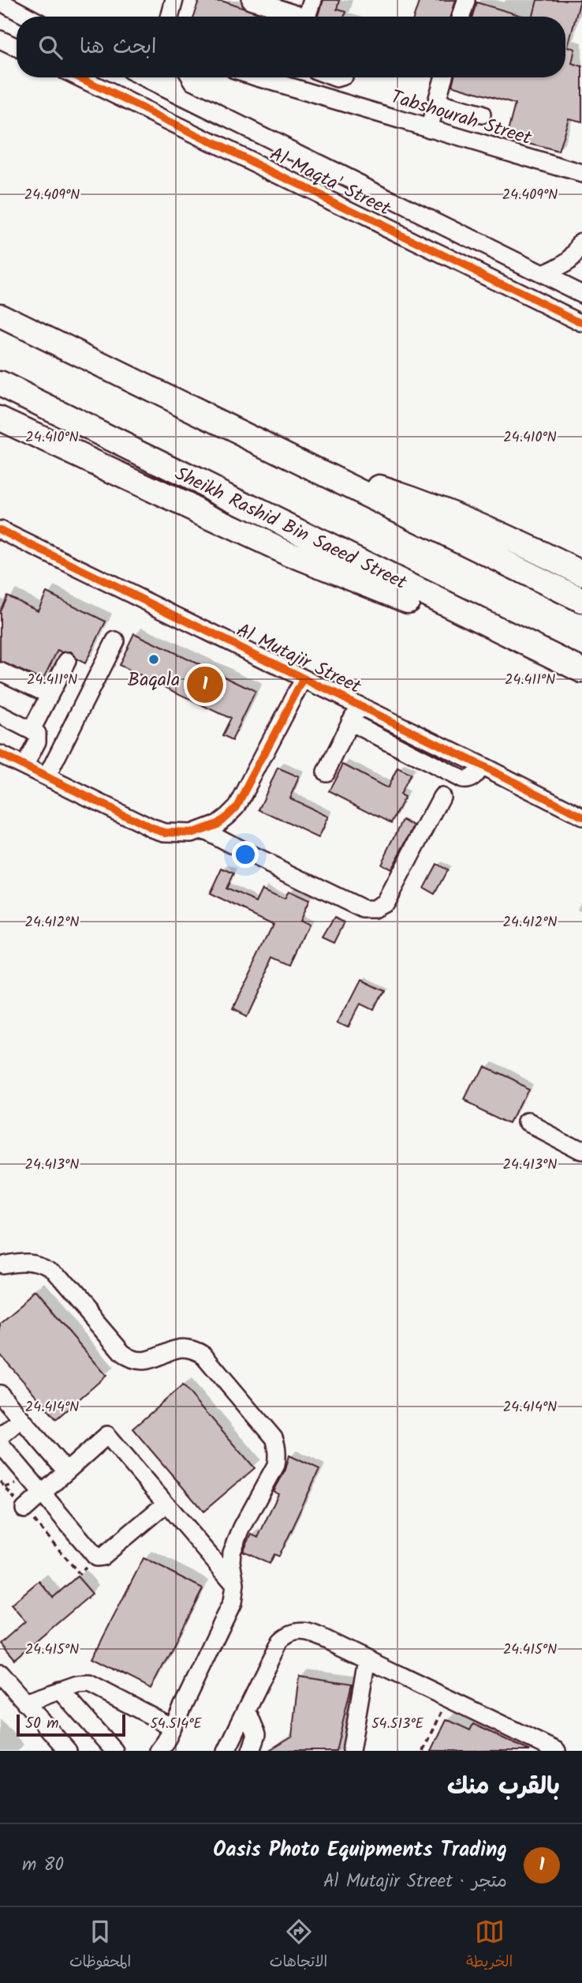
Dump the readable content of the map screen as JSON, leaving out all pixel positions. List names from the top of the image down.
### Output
{
  "streets": {
    "highway": ["Sheikh Rashid Bin Saeed Street"],
    "street": ["Tabshourah Street", "Al Maqta' Street", "Al Mutajir Street"]
  },
  "places": ["Baqala"],
  "scale_bar": "50 m",
  "page": {
    "search": "ابحث هنا",
    "pins": "1",
    "scale": "50 m",
    "heading": "بالقرب منك",
    "list": [
      {
        "mark": "1",
        "name": "Oasis Photo Equipments Trading",
        "note": "متجر · Al Mutajir Street",
        "value": "80 m"
      }
    ],
    "nav": ["الخريطة", "الاتجاهات", "المحفوظات"]
  },
  "coordinates": [
    "24.409°N",
    "24.410°N",
    "24.411°N",
    "24.412°N",
    "24.413°N",
    "24.414°N",
    "24.415°N",
    "54.514°E",
    "54.513°E"
  ]
}
